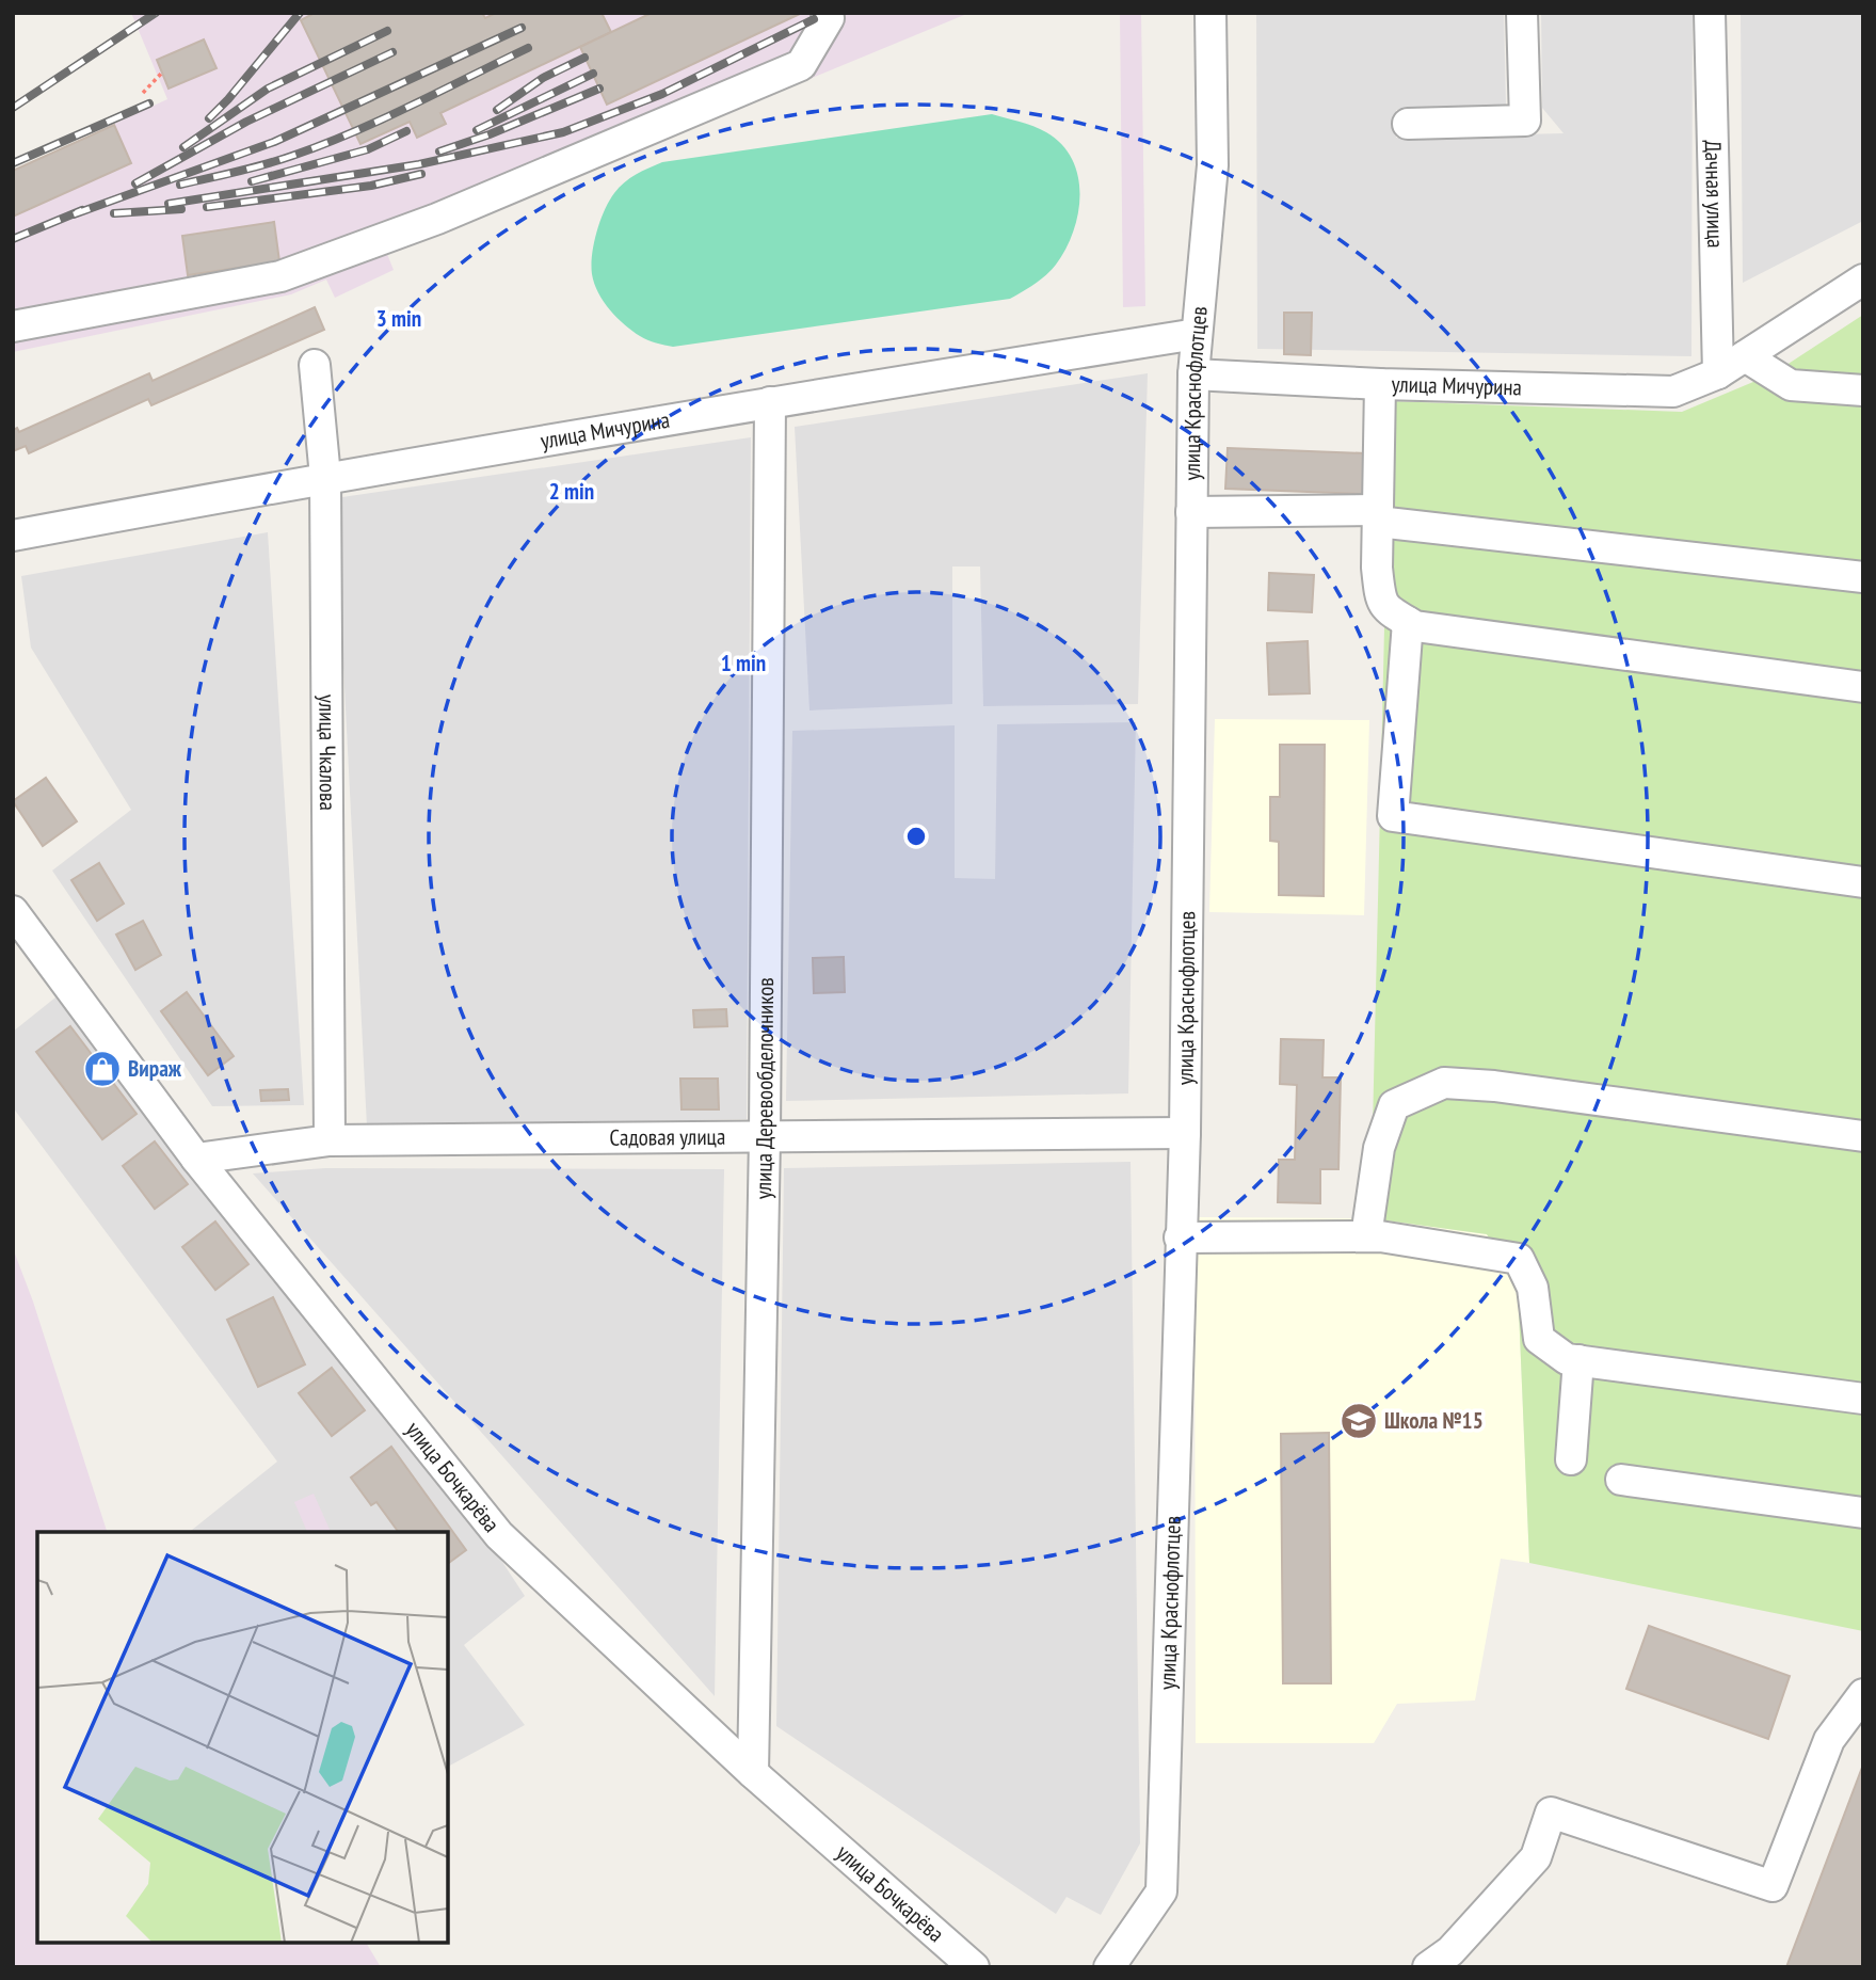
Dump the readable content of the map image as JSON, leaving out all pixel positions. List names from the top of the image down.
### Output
{
  "streets": {
    "street": [
      "Дачная улица",
      "улица Мичурина",
      "улица Краснофлотцев",
      "улица Чкалова",
      "улица Деревообделочников",
      "Садовая улица",
      "улица Бочкарёва"
    ]
  },
  "crossings": [
    ["Дачная улица", "улица Мичурина"],
    ["улица Мичурина", "улица Краснофлотцев"],
    ["улица Мичурина", "улица Чкалова"],
    ["улица Мичурина", "улица Деревообделочников"],
    ["улица Краснофлотцев", "Садовая улица"],
    ["улица Чкалова", "Садовая улица"],
    ["улица Деревообделочников", "Садовая улица"],
    ["улица Деревообделочников", "улица Бочкарёва"],
    ["Садовая улица", "улица Бочкарёва"]
  ],
  "places": {
    "shop": ["Вираж"],
    "school or university": ["Школа №15"]
  },
  "rings": ["3 min", "2 min", "1 min"]
}
